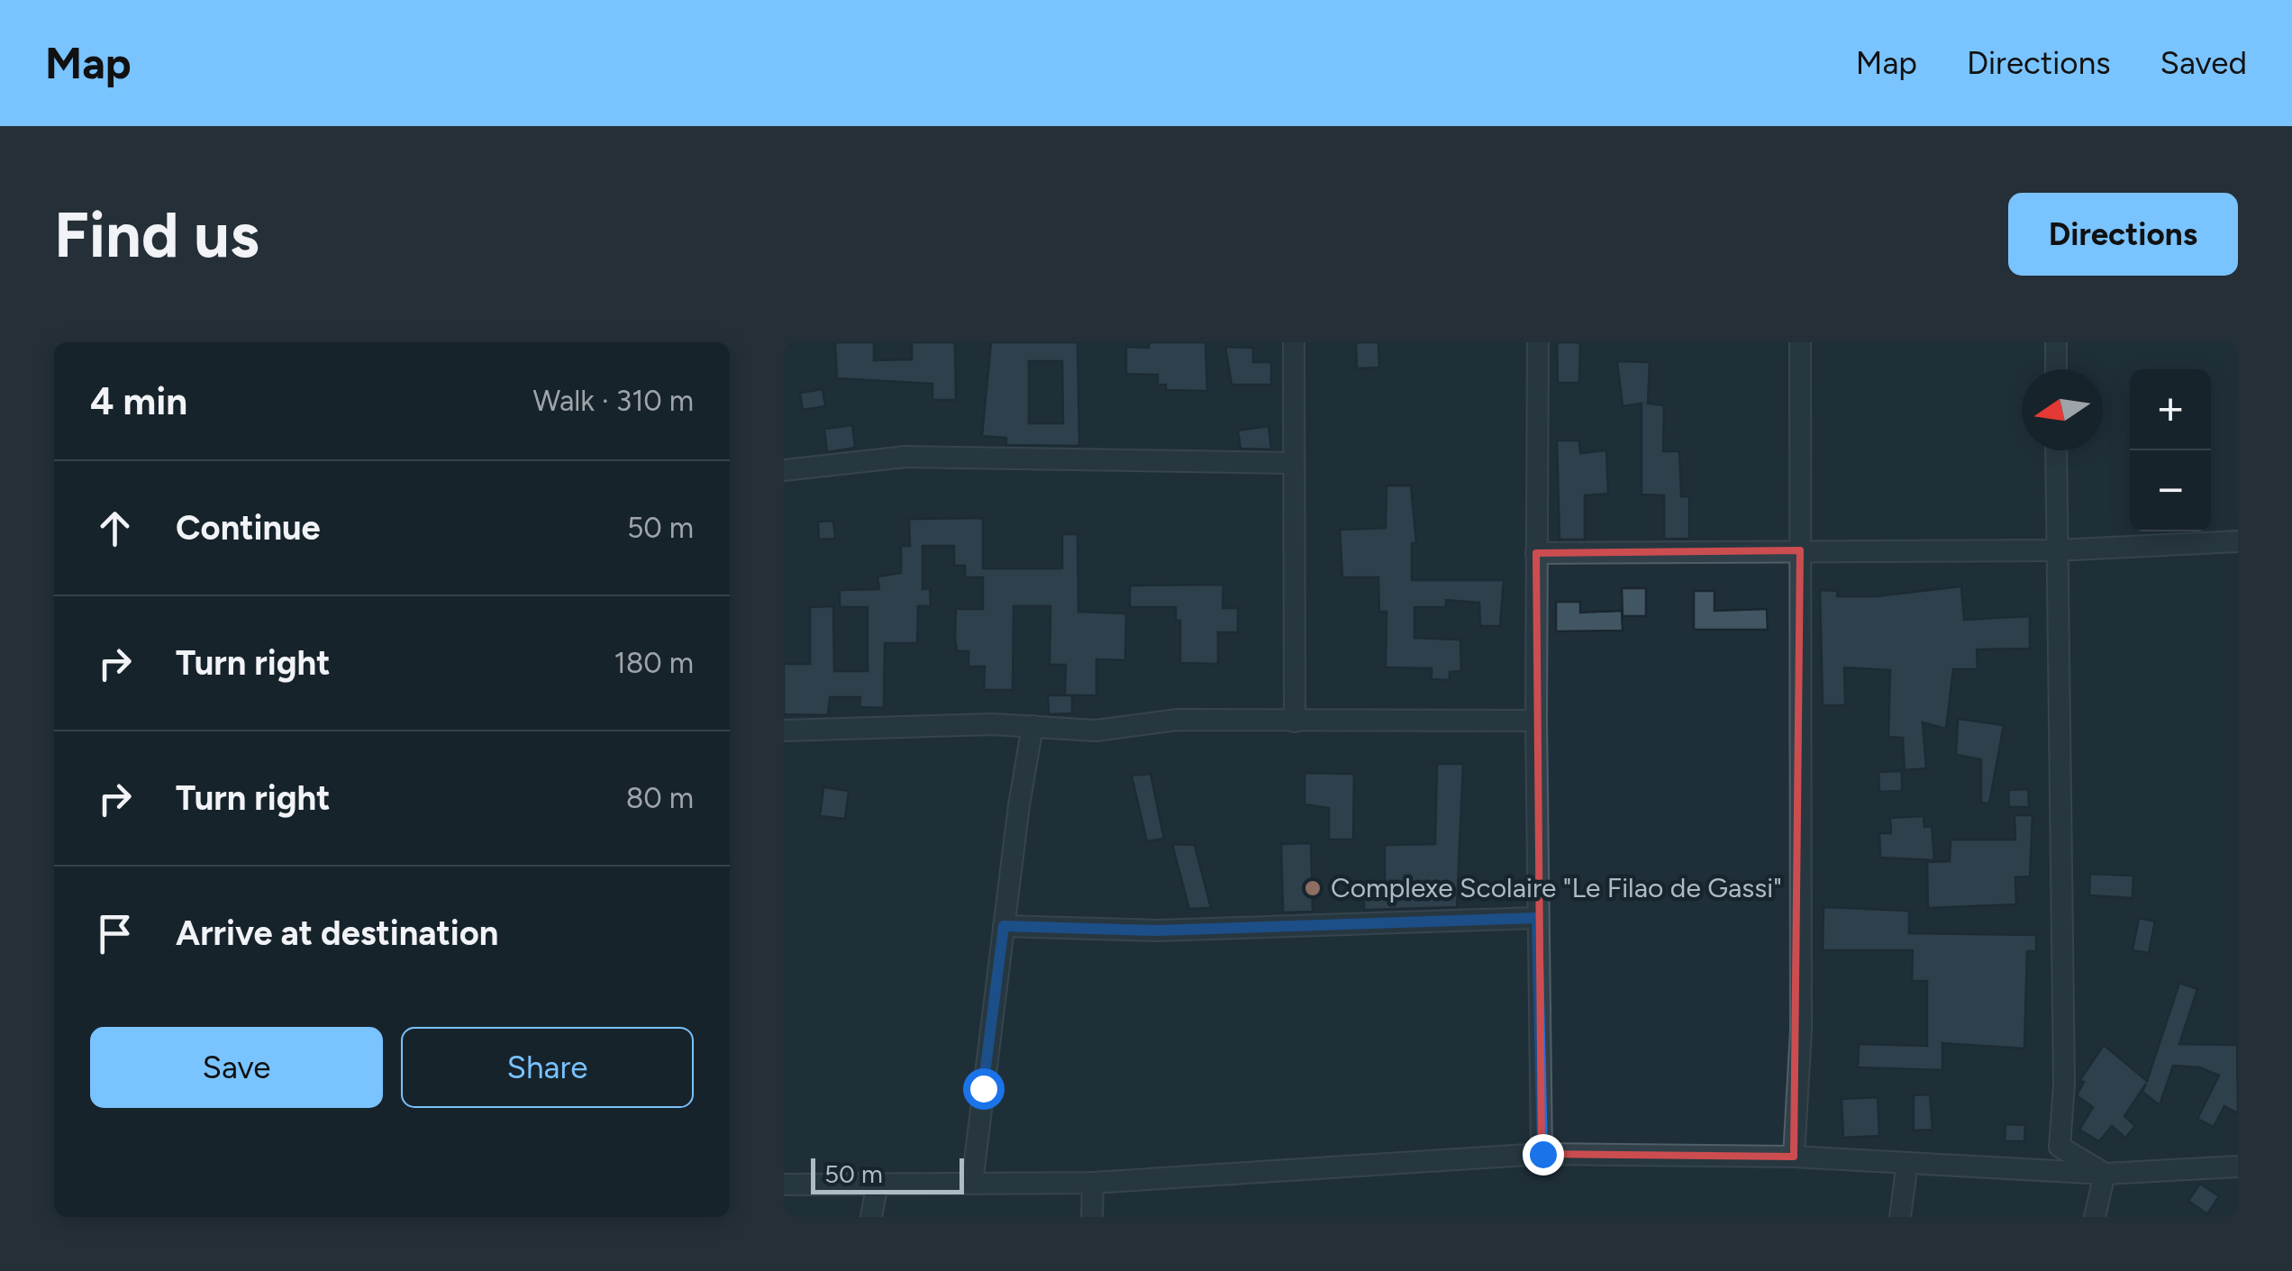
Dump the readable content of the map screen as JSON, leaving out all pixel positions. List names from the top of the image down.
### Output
{
  "places": ["Complexe Scolaire \"Le Filao de Gassi\""],
  "scale_bar": "50 m",
  "north": "left",
  "page": {
    "header": "Map",
    "nav": ["Map", "Directions", "Saved"],
    "buttons": [
      "Directions",
      ["Save", "Share"]
    ],
    "title": "Find us",
    "heading": ["4 min", "Walk · 310 m"],
    "map_buttons": ["+", "−"],
    "list": [
      ["Continue", "50 m"],
      ["Turn right", "180 m"],
      ["Turn right", "80 m"],
      "Arrive at destination"
    ],
    "scale": "50 m"
  }
}
